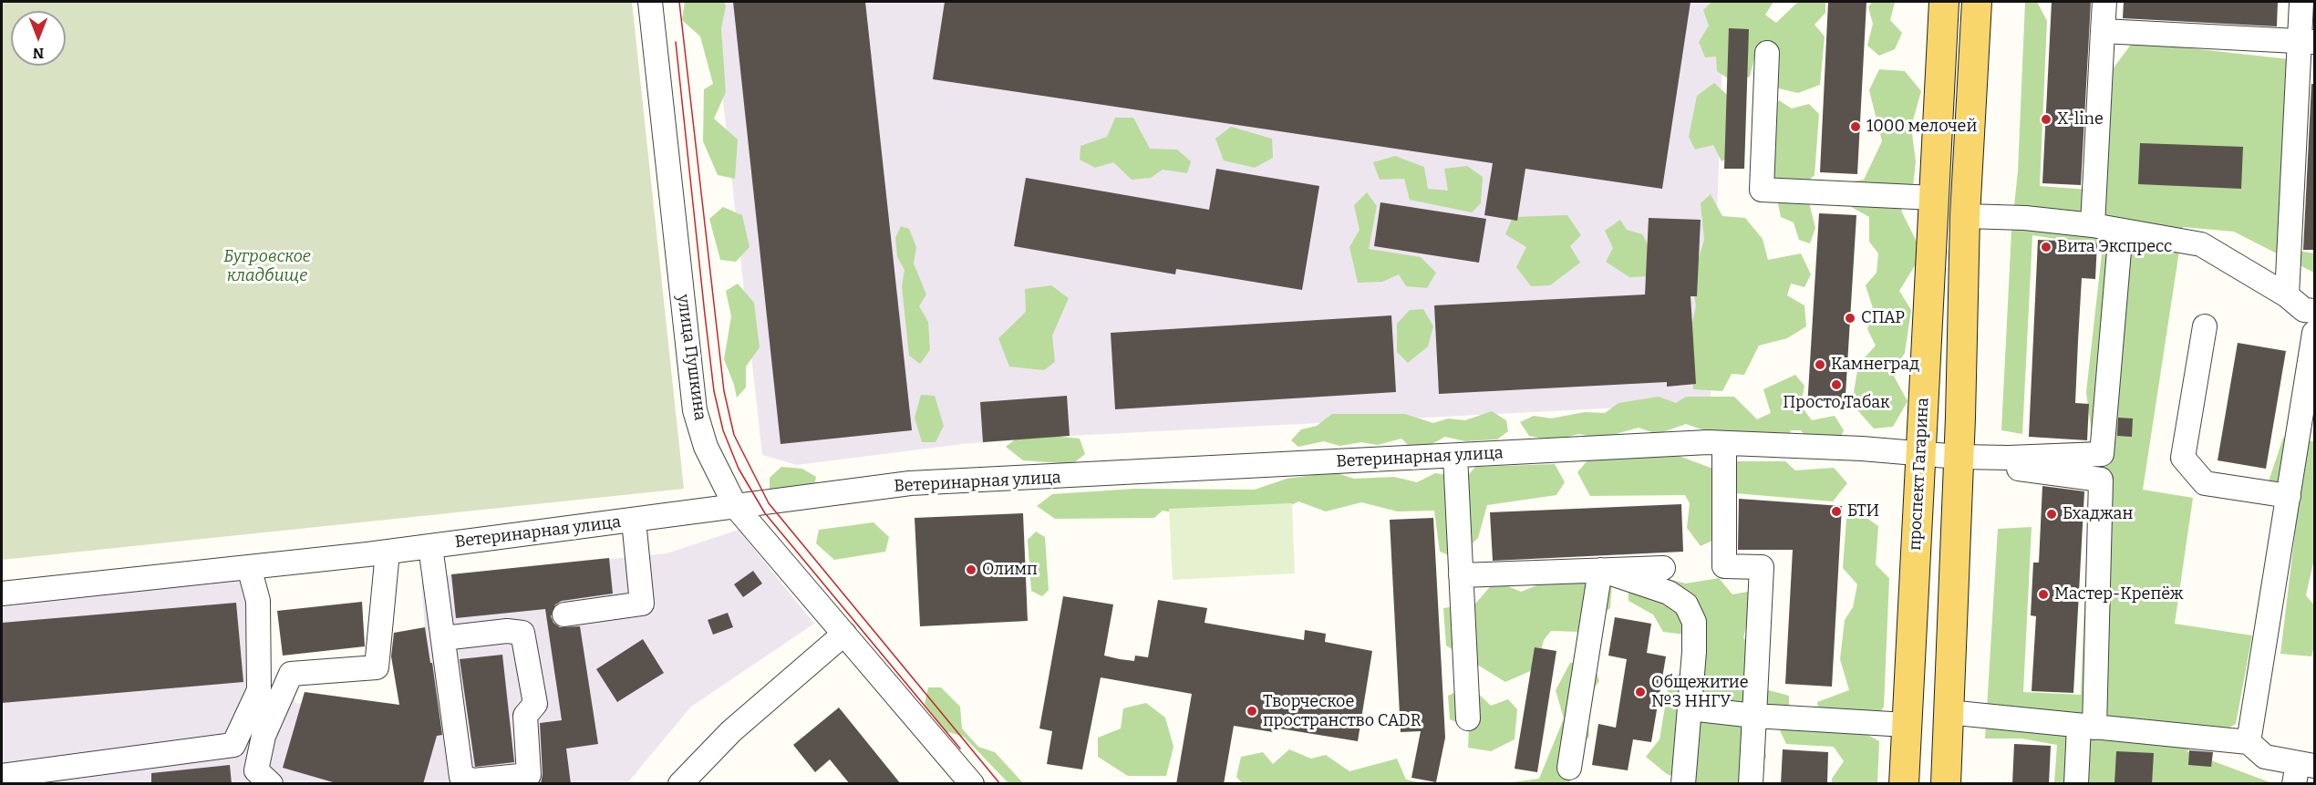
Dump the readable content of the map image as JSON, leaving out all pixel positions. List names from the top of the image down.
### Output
{
  "streets": {
    "main road": ["проспект Гагарина"],
    "street": ["улица Пушкина", "Ветеринарная улица"]
  },
  "crossings": [
    ["улица Пушкина", "Ветеринарная улица"],
    ["Ветеринарная улица", "проспект Гагарина"]
  ],
  "parks": ["Бугровское кладбище"],
  "places": [
    "X-line",
    "1000 мелочей",
    "Вита Экспресс",
    "СПАР",
    "Камнеград",
    "Просто Табак",
    "БТИ",
    "Бхаджан",
    "Олимп",
    "Мастер-Крепёж",
    "Общежитие №3 ННГУ",
    "Творческое пространство CADR"
  ],
  "north": "bottom"
}
